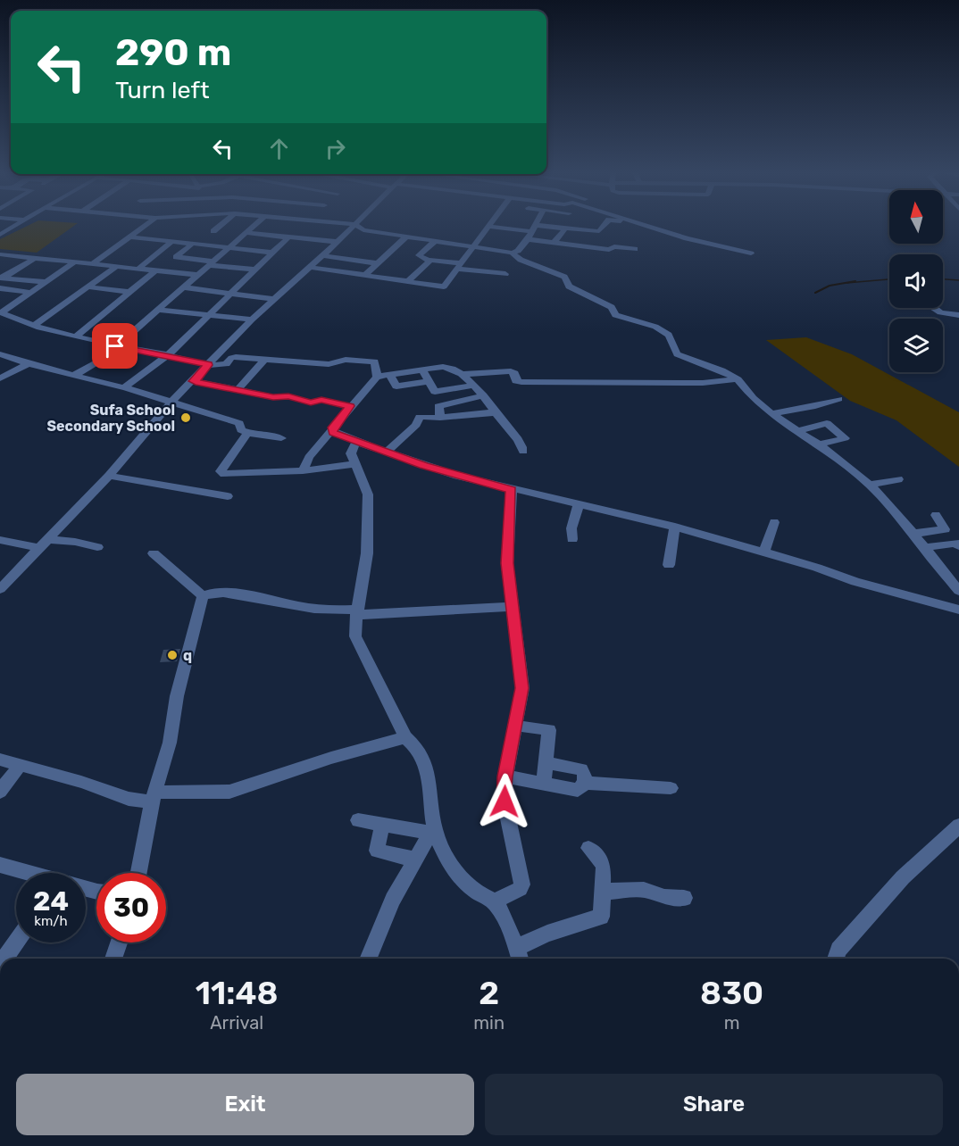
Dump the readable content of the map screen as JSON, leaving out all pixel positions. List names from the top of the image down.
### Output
{
  "places": ["Sufa School Secondary School", "q"],
  "north": "top",
  "page": {
    "turn": ["290 m", "Turn left"],
    "speed": "24 km/h",
    "limit": "30",
    "eta": [
      "11:48",
      "Arrival",
      "2",
      "min",
      "830",
      "m"
    ],
    "buttons": ["Exit", "Share"]
  }
}
